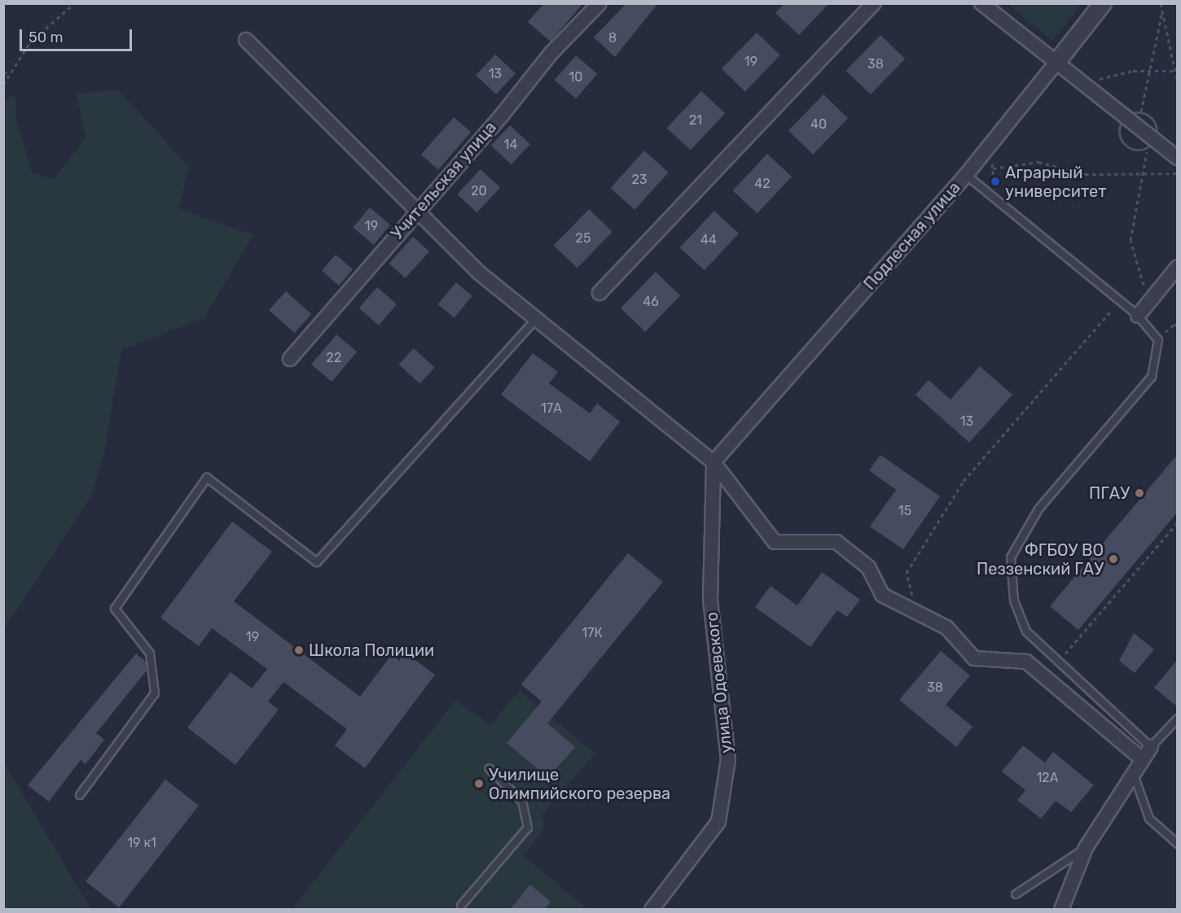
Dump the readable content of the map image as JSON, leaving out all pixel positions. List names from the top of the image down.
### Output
{
  "streets": {
    "street": ["Учительская улица", "Подлесная улица", "улица Одоевского"]
  },
  "crossings": [
    ["Подлесная улица", "улица Одоевского"]
  ],
  "places": [
    "Аграрный университет",
    "ПГАУ",
    "ФГБОУ ВО Пеззенский ГАУ",
    "Школа Полиции",
    "Училище Олимпийского резерва"
  ],
  "house_numbers": [
    "8",
    "19",
    "38",
    "13",
    "10",
    "21",
    "40",
    "14",
    "23",
    "42",
    "20",
    "19",
    "25",
    "44",
    "46",
    "22",
    "17А",
    "13",
    "15",
    "17К",
    "19",
    "38",
    "12А",
    "19 к1"
  ],
  "scale_bar": "50 m"
}
